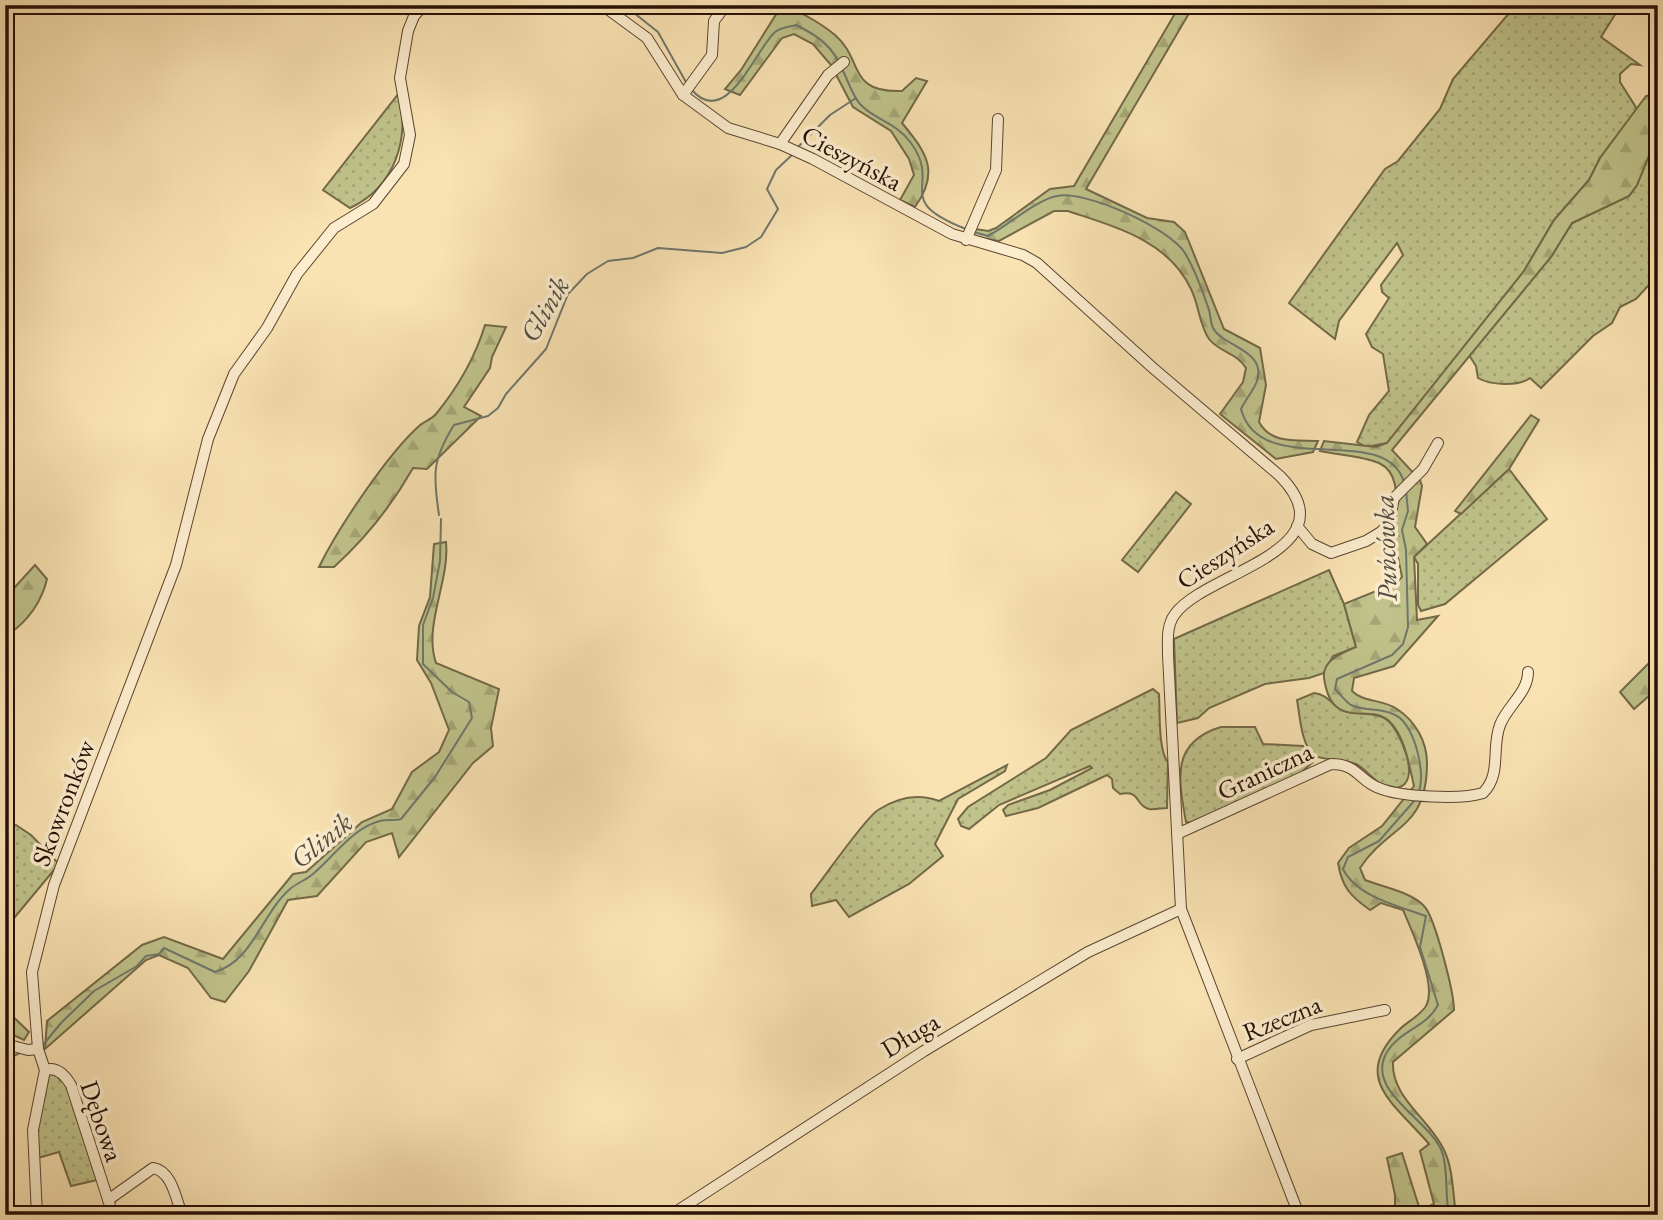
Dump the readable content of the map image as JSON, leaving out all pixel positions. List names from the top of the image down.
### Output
{
  "streets": {
    "street": [
      "Cieszyńska",
      "Graniczna",
      "Skowronków",
      "Rzeczna",
      "Długa",
      "Dębowa"
    ]
  },
  "crossings": [
    ["Cieszyńska", "Graniczna"],
    ["Cieszyńska", "Rzeczna"],
    ["Cieszyńska", "Długa"],
    ["Skowronków", "Dębowa"]
  ],
  "water": ["Glinik", "Puńcówka"]
}
